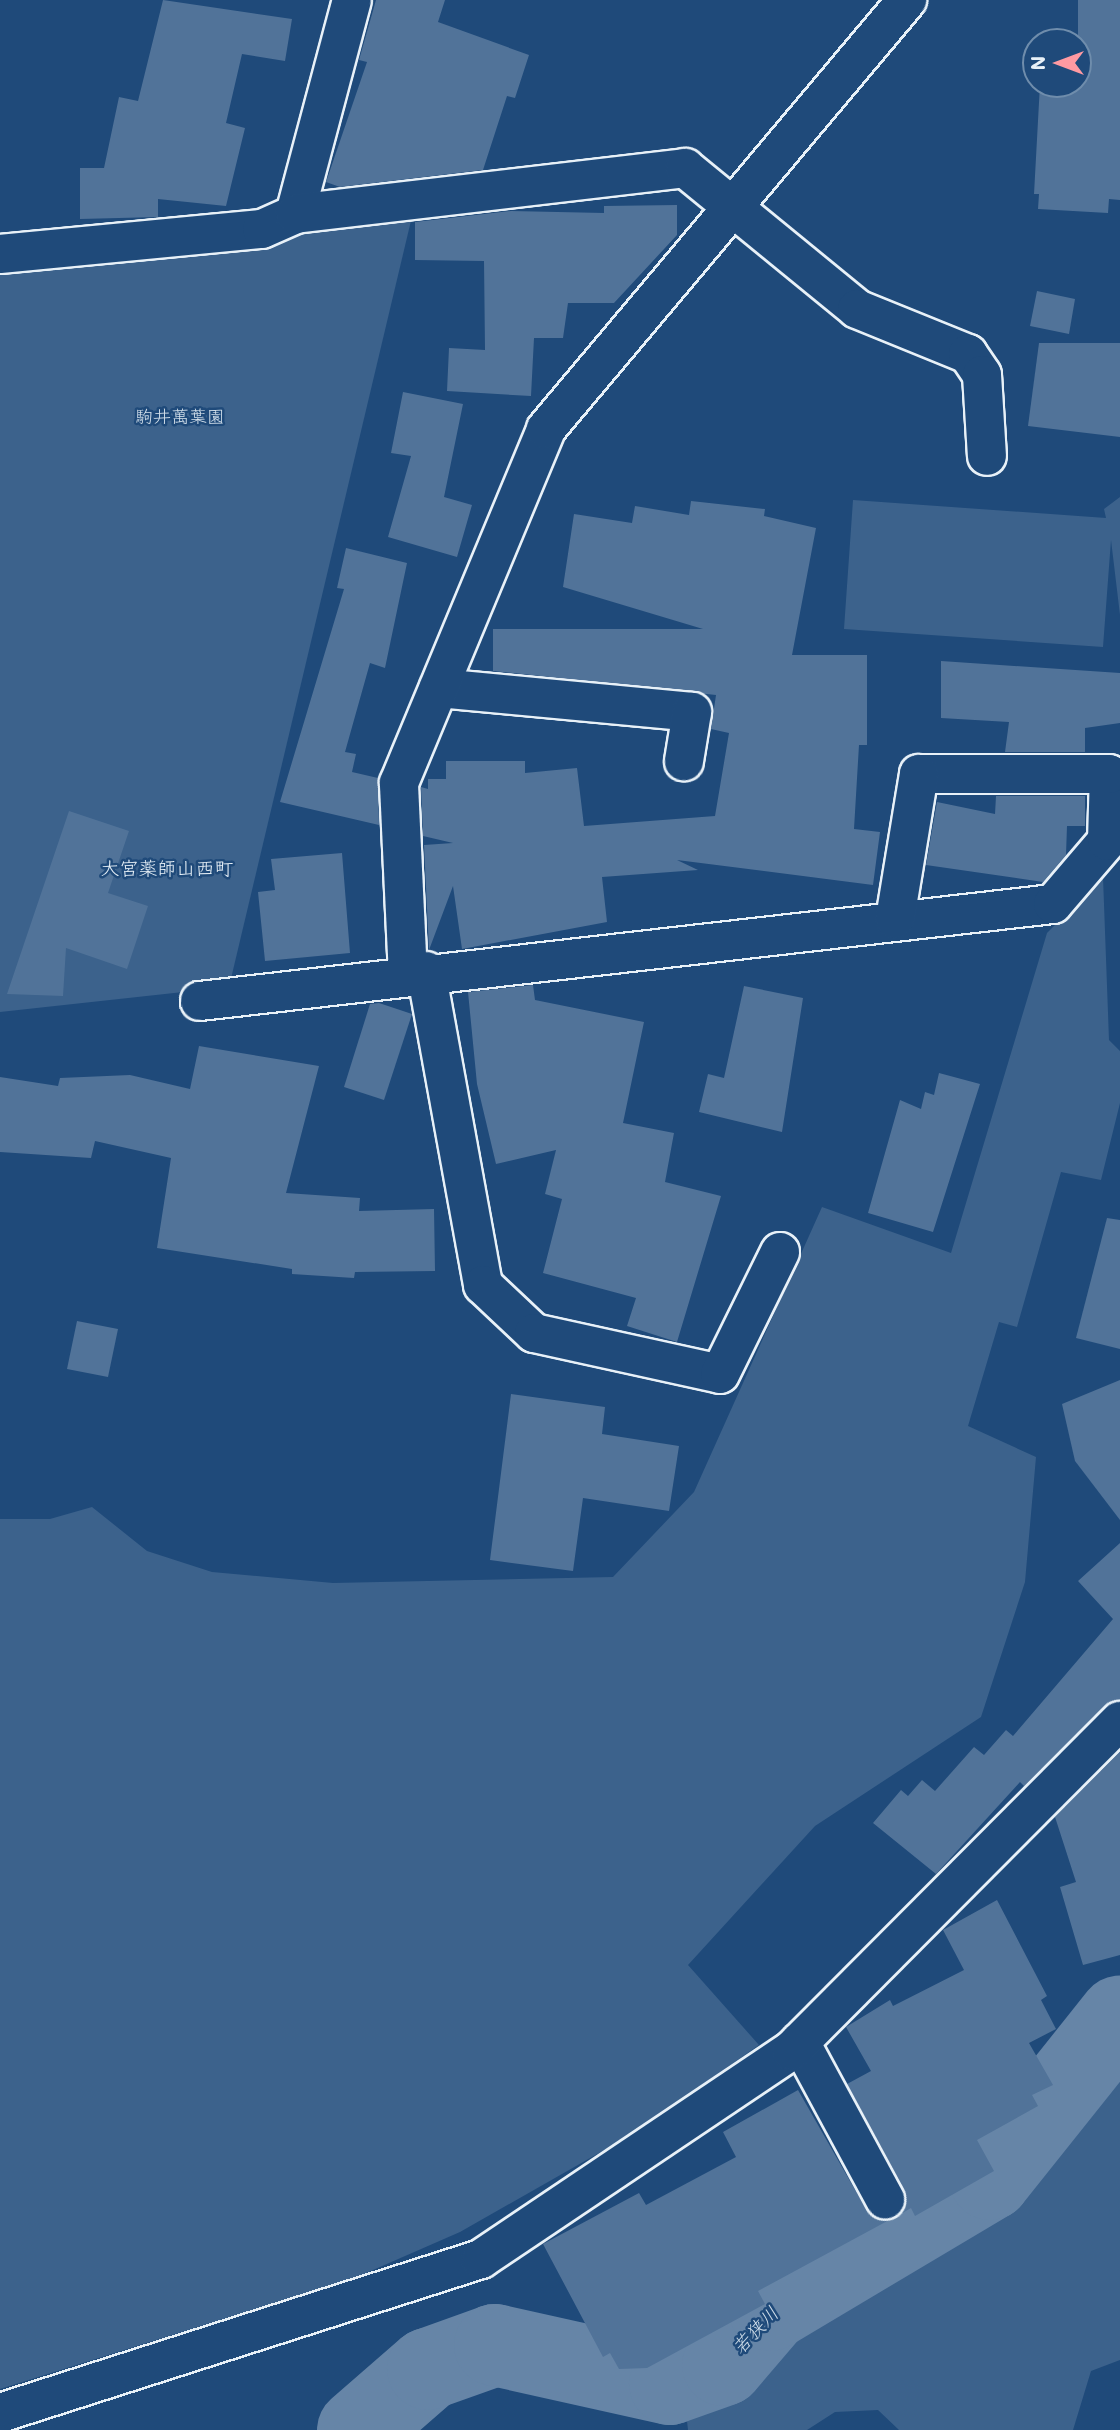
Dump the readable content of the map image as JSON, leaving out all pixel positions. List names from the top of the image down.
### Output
{
  "districts": ["大宮薬師山西町"],
  "water": ["若狭川"],
  "parks": ["駒井萬葉園"],
  "north": "left"
}
